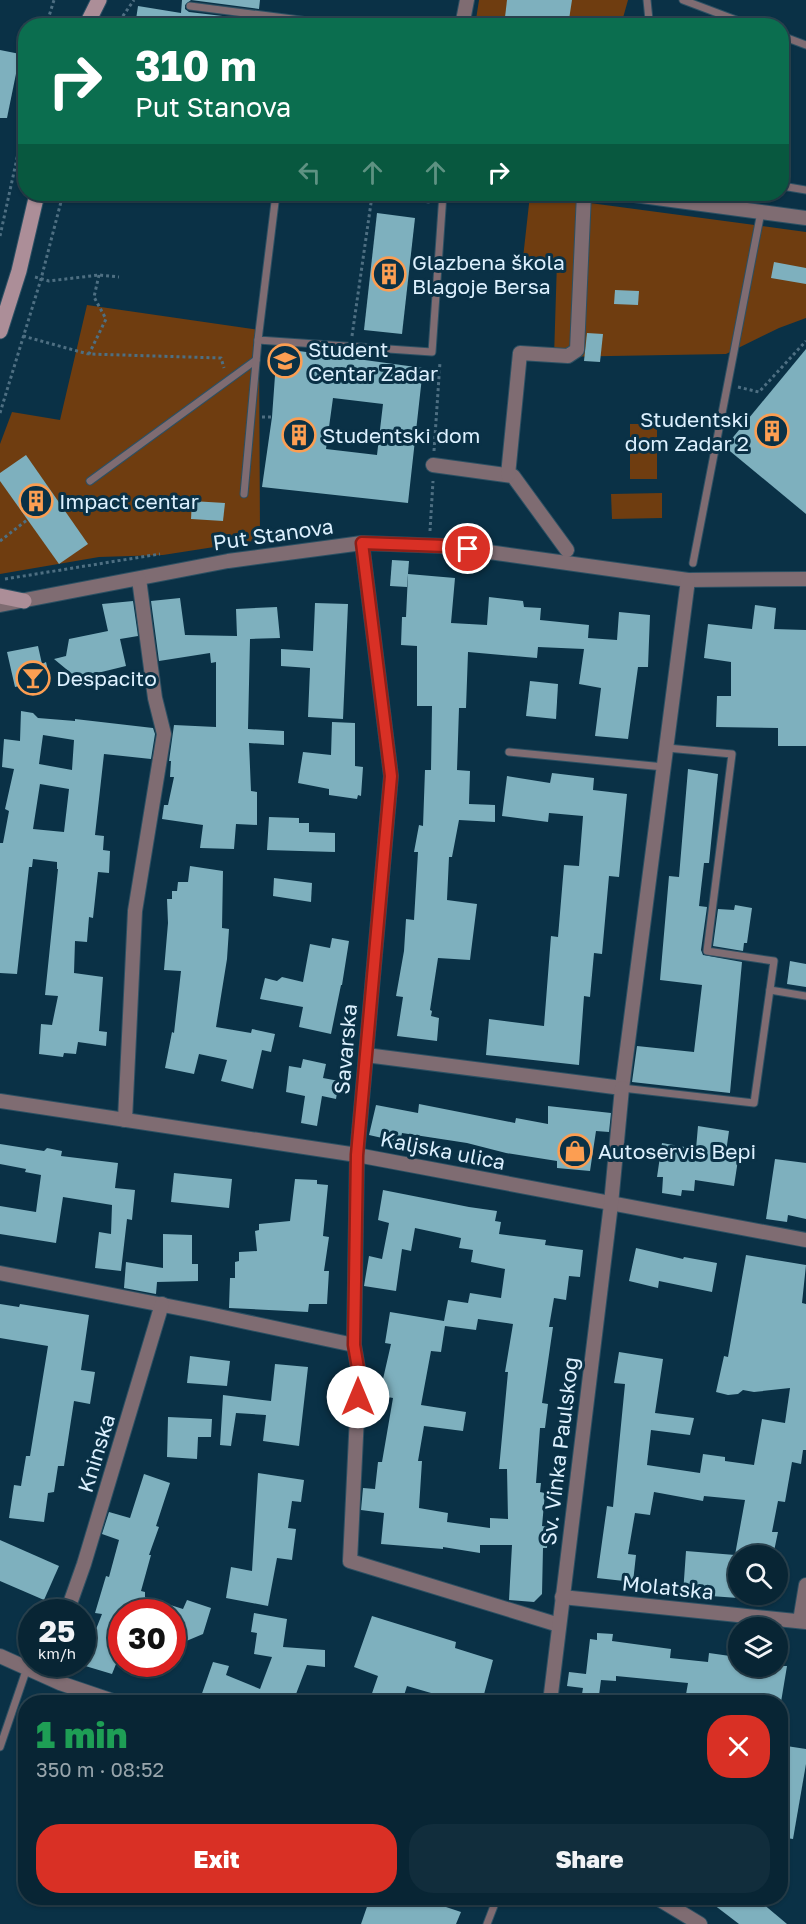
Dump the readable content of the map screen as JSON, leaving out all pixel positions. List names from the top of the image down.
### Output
{
  "streets": {
    "street": [
      "Put Stanova",
      "Savarska",
      "Kaljska ulica",
      "Sv. Vinka Paulskog",
      "Kninska",
      "Molatska"
    ]
  },
  "crossings": [
    ["Put Stanova", "Savarska"],
    ["Put Stanova", "Sv. Vinka Paulskog"],
    ["Savarska", "Kaljska ulica"],
    ["Savarska", "Sv. Vinka Paulskog"],
    ["Kaljska ulica", "Sv. Vinka Paulskog"],
    ["Sv. Vinka Paulskog", "Molatska"]
  ],
  "places": {
    "building": [
      "Glazbena škola Blagoje Bersa",
      "Studentski dom Zadar 2",
      "Studentski dom",
      "Impact centar"
    ],
    "school or university": ["Student Centar Zadar"],
    "bar": ["Despacito"],
    "shop": ["Autoservis Bepi"]
  },
  "page": {
    "turn": ["310 m", "Put Stanova"],
    "speed": "25 km/h",
    "limit": "30",
    "heading": ["1 min", "350 m · 08:52"],
    "buttons": ["Exit", "Share"]
  }
}
